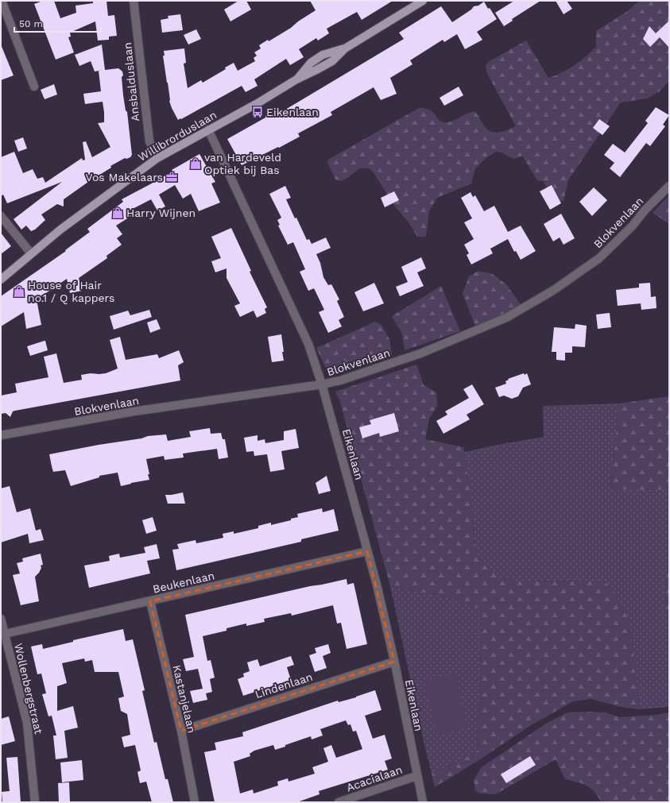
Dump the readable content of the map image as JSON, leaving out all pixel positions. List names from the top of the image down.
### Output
{
  "streets": {
    "main road": ["Willibrorduslaan"],
    "street": [
      "Ansbalduslaan",
      "Blokvenlaan",
      "Eikenlaan",
      "Beukenlaan",
      "Lindenlaan",
      "Wollenbergstraat",
      "Kastanjelaan",
      "Acacialaan"
    ]
  },
  "crossings": [
    ["Ansbalduslaan", "Willibrorduslaan"],
    ["Willibrorduslaan", "Eikenlaan"],
    ["Blokvenlaan", "Eikenlaan"],
    ["Eikenlaan", "Beukenlaan"],
    ["Eikenlaan", "Lindenlaan"],
    ["Eikenlaan", "Acacialaan"],
    ["Beukenlaan", "Wollenbergstraat"],
    ["Beukenlaan", "Kastanjelaan"],
    ["Lindenlaan", "Kastanjelaan"]
  ],
  "places": {
    "bus stop": ["Eikenlaan"],
    "shop": ["van Hardeveld Optiek bij Bas", "Harry Wijnen", "House of Hair no.1 / Q kappers"],
    "office": ["Vos Makelaars"]
  },
  "scale_bar": "50 m"
}
